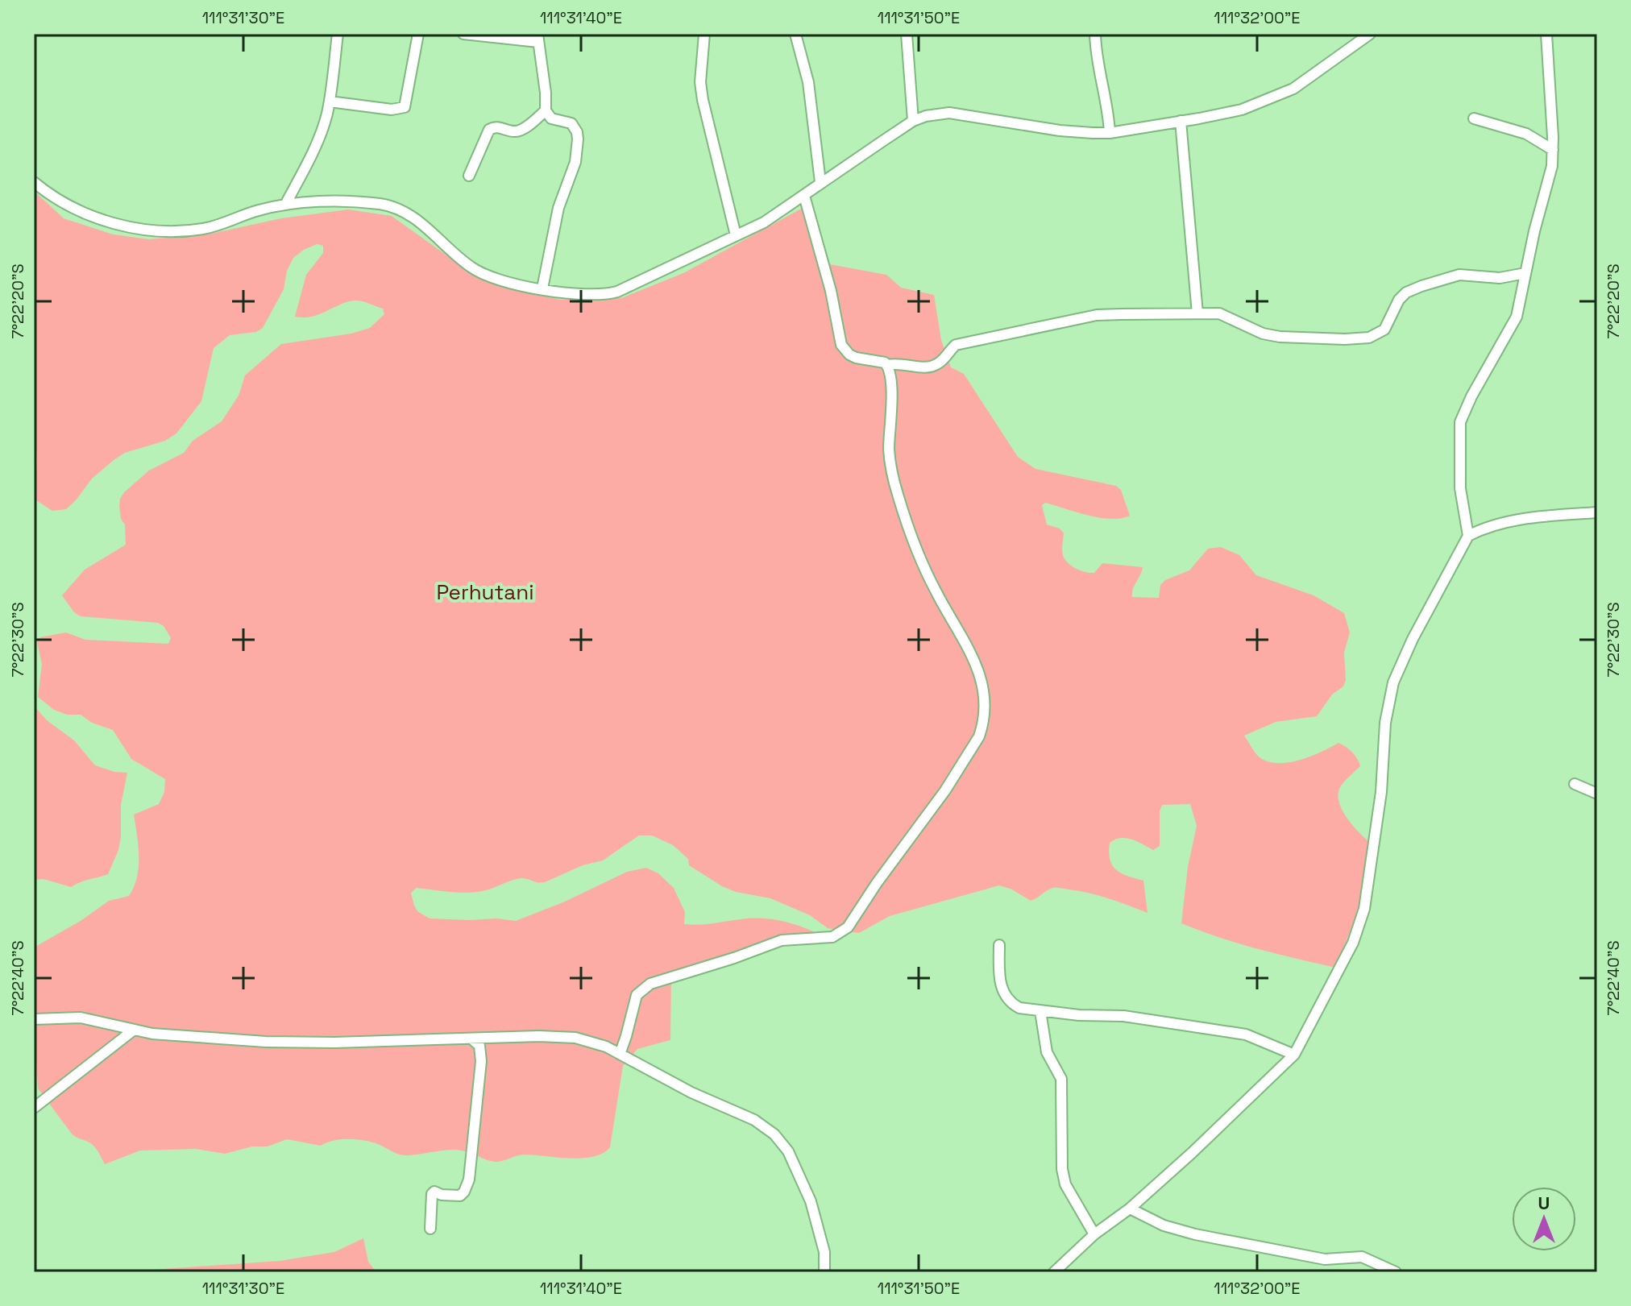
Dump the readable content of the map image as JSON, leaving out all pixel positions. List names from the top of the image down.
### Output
{
  "parks": ["Perhutani"],
  "north": "top",
  "coordinates": [
    "111°31'30\"E",
    "111°31'40\"E",
    "111°31'50\"E",
    "111°32'00\"E",
    "7°22'20\"S",
    "7°22'30\"S",
    "7°22'40\"S"
  ]
}
